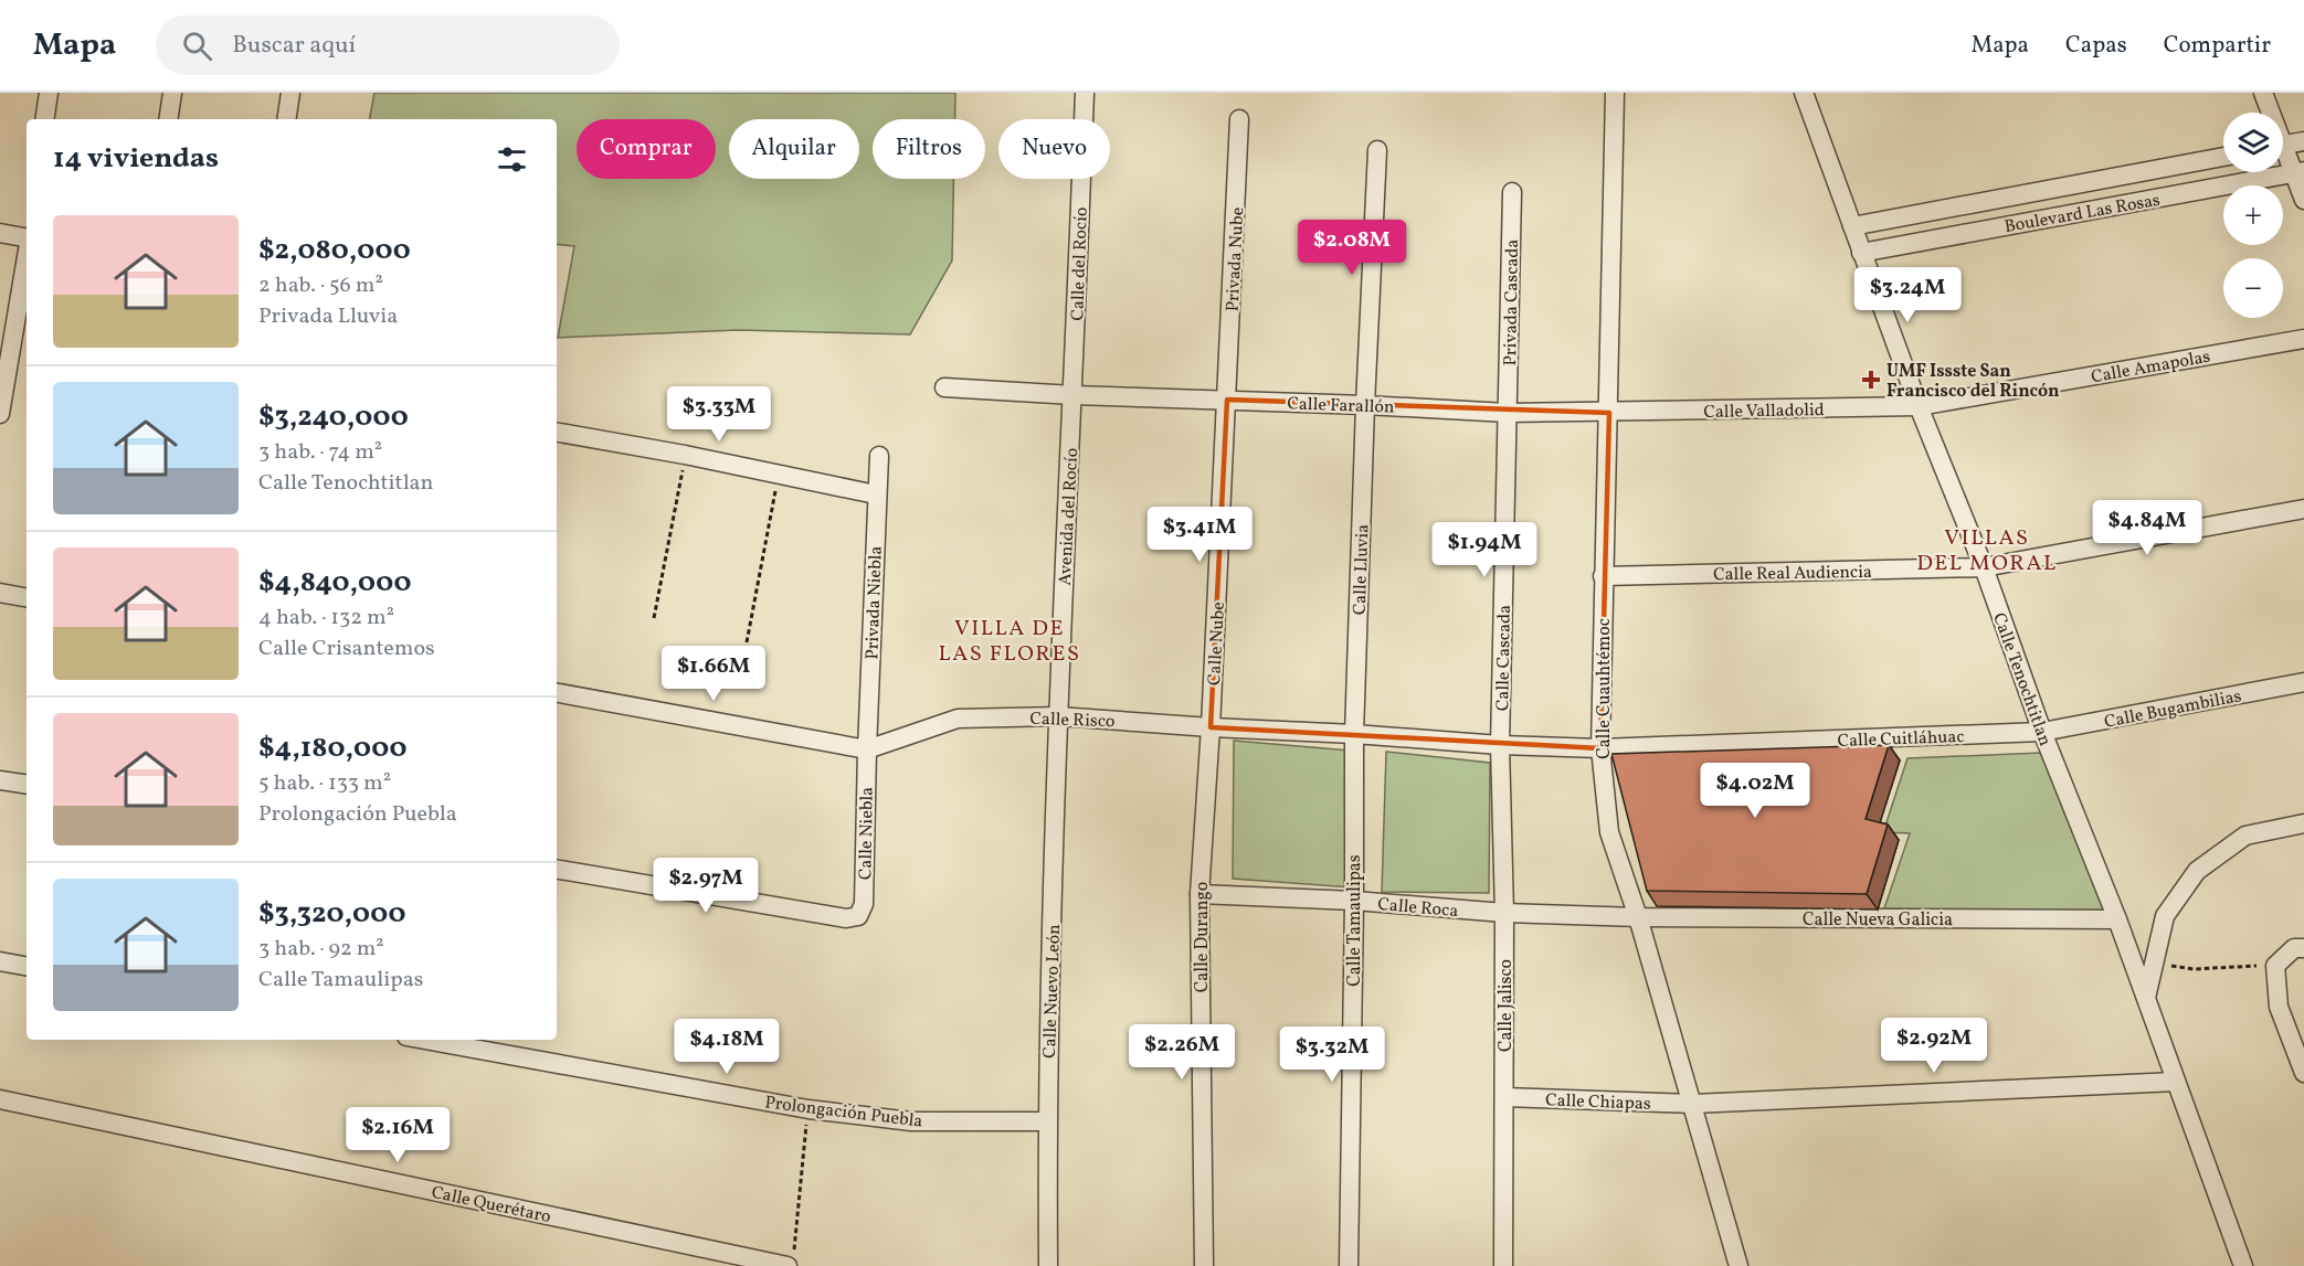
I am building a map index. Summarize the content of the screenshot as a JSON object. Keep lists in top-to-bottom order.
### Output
{
  "streets": {
    "street": [
      "Boulevard Las Rosas",
      "Privada Nube",
      "Calle del Rocío",
      "Privada Cascada",
      "Calle Amapolas",
      "Calle Farallón",
      "Calle Valladolid",
      "Avenida del Rocío",
      "Calle Lluvia",
      "Calle Real Audiencia",
      "Privada Niebla",
      "Calle Nube",
      "Calle Cascada",
      "Calle Tenochtitlan",
      "Calle Cuauhtémoc",
      "Calle Bugambilias",
      "Calle Risco",
      "Calle Cuitláhuac",
      "Calle Niebla",
      "Calle Roca",
      "Calle Nueva Galicia",
      "Calle Tamaulipas",
      "Calle Durango",
      "Calle Nuevo León",
      "Calle Jalisco",
      "Calle Chiapas",
      "Prolongación Puebla",
      "Calle Querétaro"
    ]
  },
  "crossings": [
    ["Boulevard Las Rosas", "Calle Tenochtitlan"],
    ["Privada Nube", "Calle Farallón"],
    ["Privada Nube", "Calle Nube"],
    ["Calle del Rocío", "Calle Farallón"],
    ["Calle del Rocío", "Avenida del Rocío"],
    ["Privada Cascada", "Calle Farallón"],
    ["Privada Cascada", "Calle Cascada"],
    ["Calle Amapolas", "Calle Valladolid"],
    ["Calle Amapolas", "Calle Tenochtitlan"],
    ["Calle Farallón", "Calle Valladolid"],
    ["Calle Farallón", "Avenida del Rocío"],
    ["Calle Farallón", "Calle Lluvia"],
    ["Calle Farallón", "Calle Nube"],
    ["Calle Farallón", "Calle Cascada"],
    ["Calle Farallón", "Calle Cuauhtémoc"],
    ["Calle Valladolid", "Calle Tenochtitlan"],
    ["Calle Valladolid", "Calle Cuauhtémoc"],
    ["Avenida del Rocío", "Calle Risco"],
    ["Avenida del Rocío", "Calle Nuevo León"],
    ["Calle Lluvia", "Calle Risco"],
    ["Calle Lluvia", "Calle Tamaulipas"],
    ["Calle Real Audiencia", "Calle Tenochtitlan"],
    ["Calle Real Audiencia", "Calle Cuauhtémoc"],
    ["Privada Niebla", "Calle Risco"],
    ["Privada Niebla", "Calle Niebla"],
    ["Calle Nube", "Calle Risco"],
    ["Calle Nube", "Calle Durango"],
    ["Calle Cascada", "Calle Risco"],
    ["Calle Cascada", "Calle Jalisco"],
    ["Calle Tenochtitlan", "Calle Bugambilias"],
    ["Calle Tenochtitlan", "Calle Cuitláhuac"],
    ["Calle Tenochtitlan", "Calle Nueva Galicia"],
    ["Calle Tenochtitlan", "Calle Chiapas"],
    ["Calle Cuauhtémoc", "Calle Risco"],
    ["Calle Cuauhtémoc", "Calle Cuitláhuac"],
    ["Calle Cuauhtémoc", "Calle Roca"],
    ["Calle Cuauhtémoc", "Calle Nueva Galicia"],
    ["Calle Cuauhtémoc", "Calle Chiapas"],
    ["Calle Bugambilias", "Calle Cuitláhuac"],
    ["Calle Risco", "Calle Cuitláhuac"],
    ["Calle Risco", "Calle Niebla"],
    ["Calle Risco", "Calle Tamaulipas"],
    ["Calle Risco", "Calle Durango"],
    ["Calle Risco", "Calle Nuevo León"],
    ["Calle Risco", "Calle Jalisco"],
    ["Calle Roca", "Calle Nueva Galicia"],
    ["Calle Roca", "Calle Tamaulipas"],
    ["Calle Roca", "Calle Durango"],
    ["Calle Roca", "Calle Jalisco"],
    ["Calle Nuevo León", "Prolongación Puebla"],
    ["Calle Jalisco", "Calle Chiapas"]
  ],
  "districts": ["VILLAS DEL MORAL", "VILLA DE LAS FLORES"],
  "places": {
    "health": ["UMF Issste San Francisco del Rincón"]
  },
  "page": {
    "header": "Mapa",
    "search": "Buscar aquí",
    "nav": ["Mapa", "Capas", "Compartir"],
    "map_buttons": ["+", "−"],
    "chip": [
      "Comprar",
      "Alquilar",
      "Filtros",
      "Nuevo"
    ],
    "heading": "14 viviendas",
    "list": [
      {
        "name": "$2,080,000",
        "note": "2 hab. · 56 m² · Privada Lluvia"
      },
      {
        "name": "$3,240,000",
        "note": "3 hab. · 74 m² · Calle Tenochtitlan"
      },
      {
        "name": "$4,840,000",
        "note": "4 hab. · 132 m² · Calle Crisantemos"
      },
      {
        "name": "$4,180,000",
        "note": "5 hab. · 133 m² · Prolongación Puebla"
      },
      {
        "name": "$3,320,000",
        "note": "3 hab. · 92 m² · Calle Tamaulipas"
      }
    ],
    "price": [
      "$2.08M",
      "$3.24M",
      "$3.33M",
      "$4.84M",
      "$3.41M",
      "$1.94M",
      "$1.66M",
      "$4.02M",
      "$2.97M",
      "$2.92M",
      "$4.18M",
      "$2.26M",
      "$3.32M",
      "$2.16M"
    ]
  }
}
